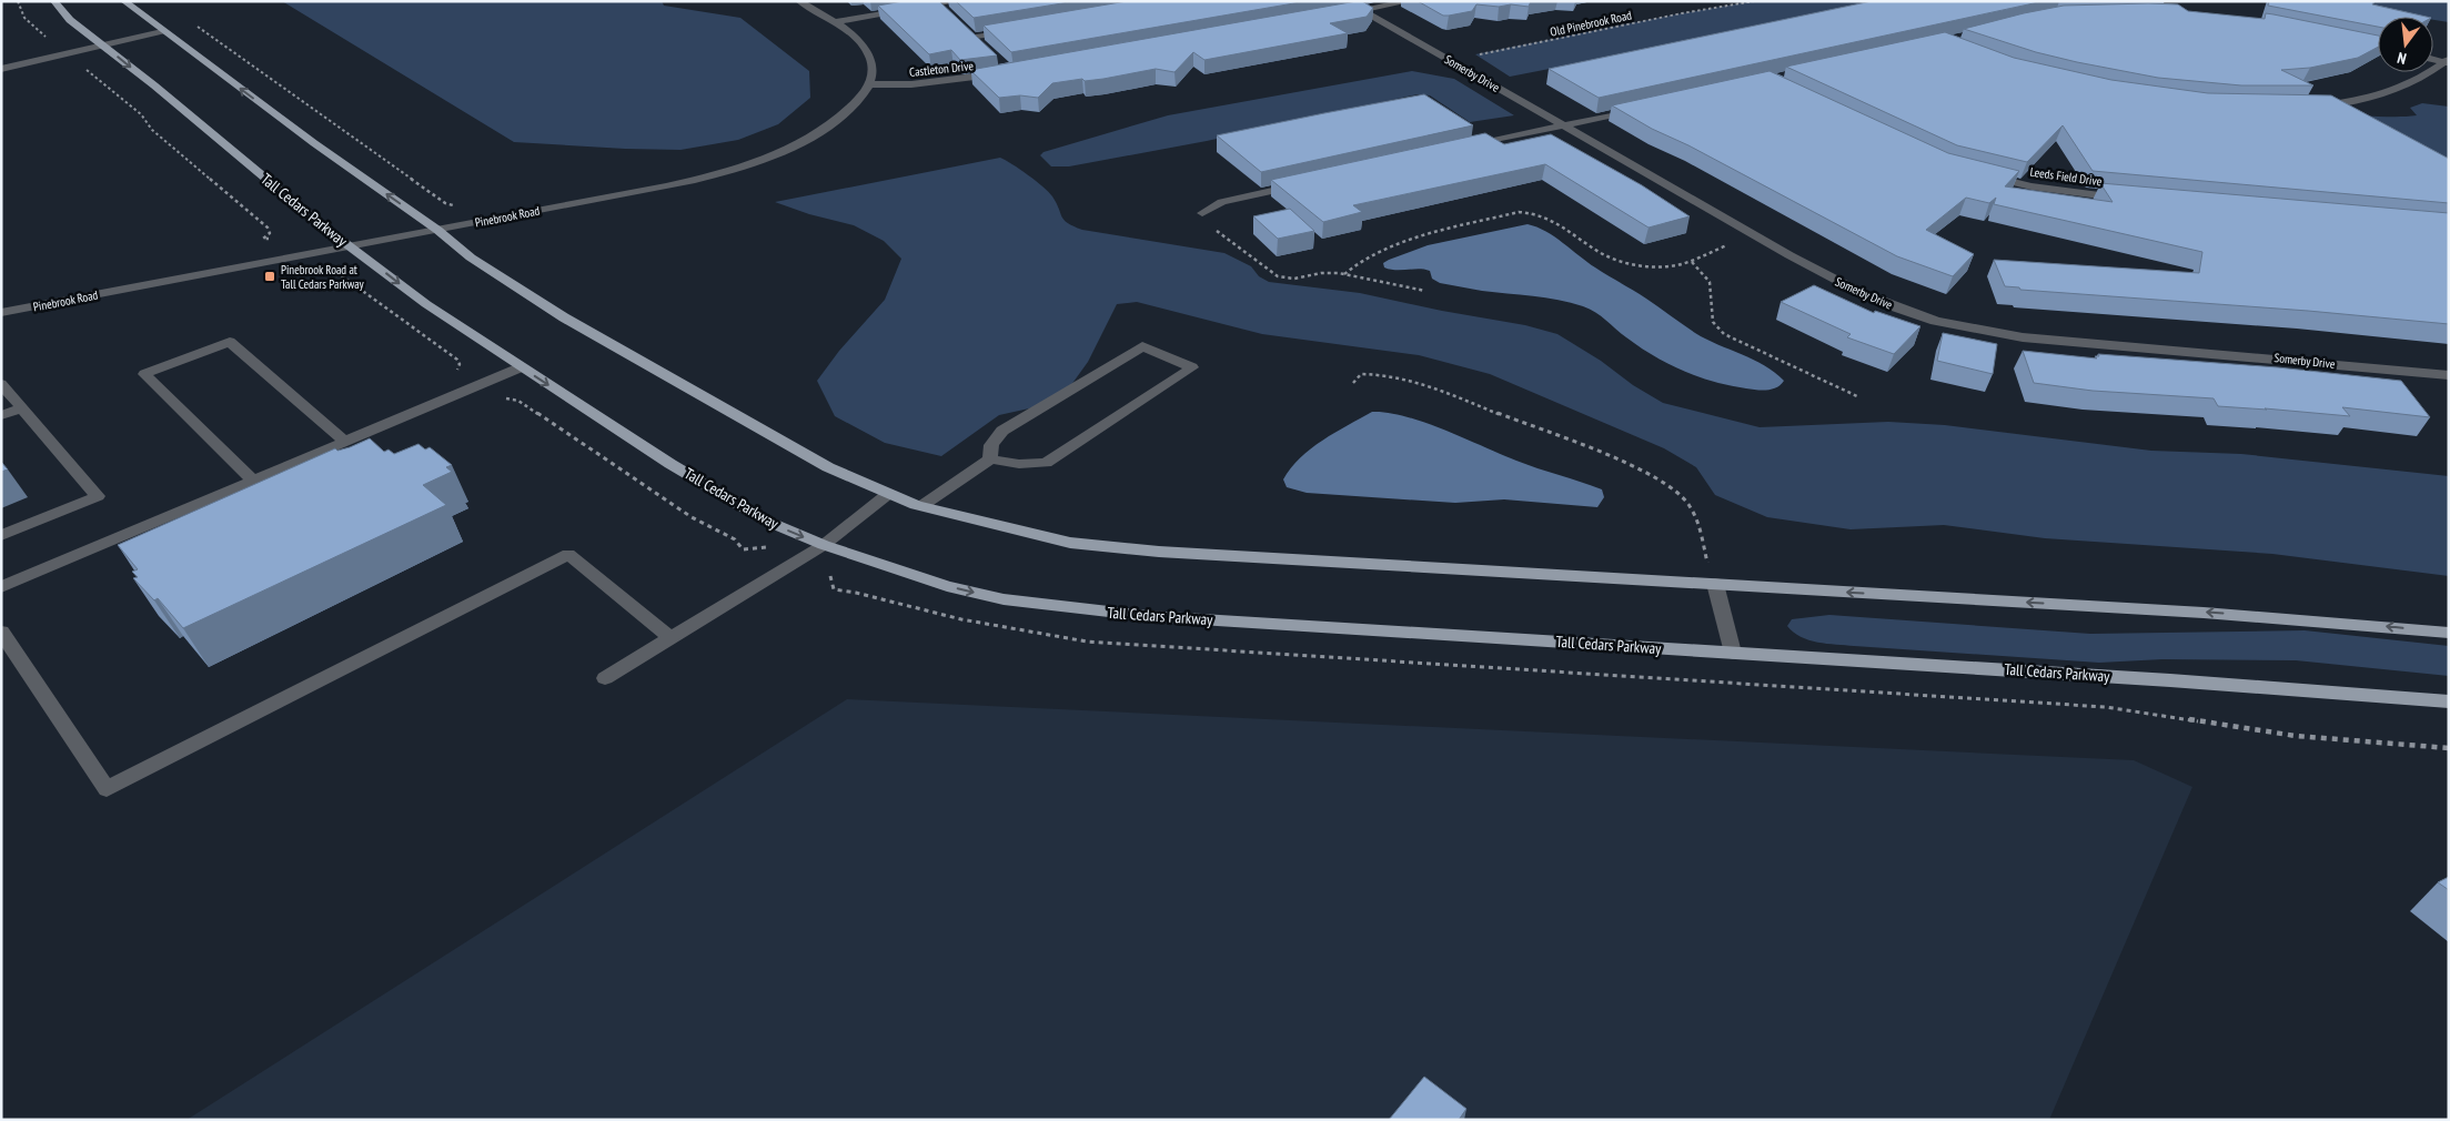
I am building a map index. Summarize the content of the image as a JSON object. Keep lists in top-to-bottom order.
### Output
{
  "streets": {
    "main road": ["Tall Cedars Parkway"],
    "street": [
      "Castleton Drive",
      "Somerby Drive",
      "Leeds Field Drive",
      "Pinebrook Road"
    ],
    "path": ["Old Pinebrook Road"]
  },
  "crossings": [
    ["Castleton Drive", "Pinebrook Road"],
    ["Tall Cedars Parkway", "Pinebrook Road"]
  ],
  "places": {
    "transit": ["Pinebrook Road at Tall Cedars Parkway"]
  },
  "north": "bottom"
}
